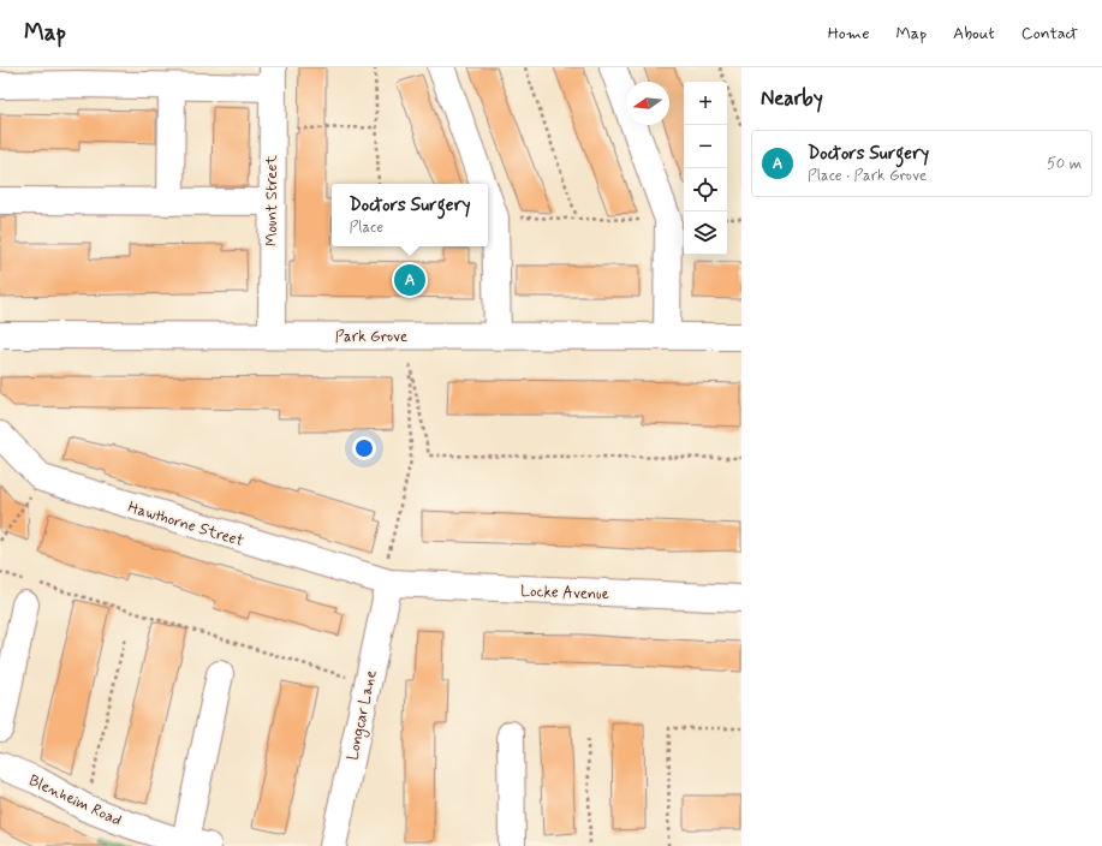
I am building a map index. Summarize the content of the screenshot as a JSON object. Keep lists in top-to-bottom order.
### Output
{
  "streets": {
    "street": [
      "Mount Street",
      "Park Grove",
      "Hawthorne Street",
      "Locke Avenue",
      "Longcar Lane",
      "Blenheim Road"
    ]
  },
  "crossings": [
    ["Mount Street", "Park Grove"],
    ["Hawthorne Street", "Locke Avenue"],
    ["Hawthorne Street", "Longcar Lane"],
    ["Locke Avenue", "Longcar Lane"]
  ],
  "north": "left",
  "page": {
    "header": "Map",
    "nav": [
      "Home",
      "Map",
      "About",
      "Contact"
    ],
    "heading": "Nearby",
    "map_buttons": ["+", "−"],
    "list": [
      {
        "mark": "A",
        "name": "Doctors Surgery",
        "note": "Place · Park Grove",
        "value": "50 m"
      }
    ],
    "popup": ["Doctors Surgery", "Place"],
    "pins": "A"
  }
}
